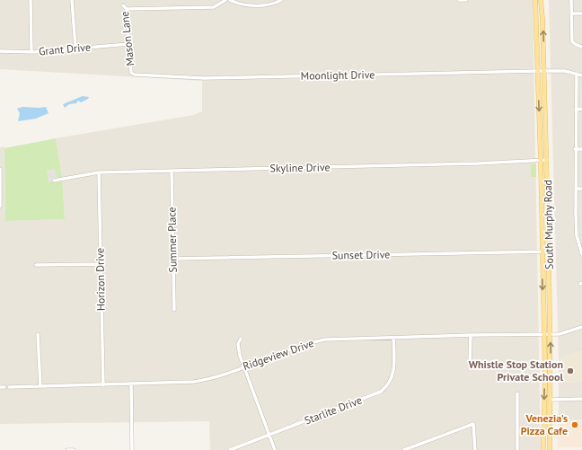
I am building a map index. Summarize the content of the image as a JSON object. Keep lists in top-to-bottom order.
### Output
{
  "streets": {
    "main road": ["South Murphy Road"],
    "street": [
      "Mason Lane",
      "Grant Drive",
      "Moonlight Drive",
      "Skyline Drive",
      "Summer Place",
      "Sunset Drive",
      "Horizon Drive",
      "Ridgeview Drive",
      "Starlite Drive"
    ]
  },
  "crossings": [
    ["Mason Lane", "Grant Drive"],
    ["Mason Lane", "Moonlight Drive"],
    ["Moonlight Drive", "South Murphy Road"],
    ["Skyline Drive", "South Murphy Road"],
    ["Skyline Drive", "Summer Place"],
    ["Skyline Drive", "Horizon Drive"],
    ["South Murphy Road", "Sunset Drive"],
    ["South Murphy Road", "Ridgeview Drive"],
    ["Summer Place", "Sunset Drive"],
    ["Horizon Drive", "Ridgeview Drive"],
    ["Ridgeview Drive", "Starlite Drive"]
  ],
  "places": ["Whistle Stop Station Private School", "Venezia's Pizza Cafe"]
}
